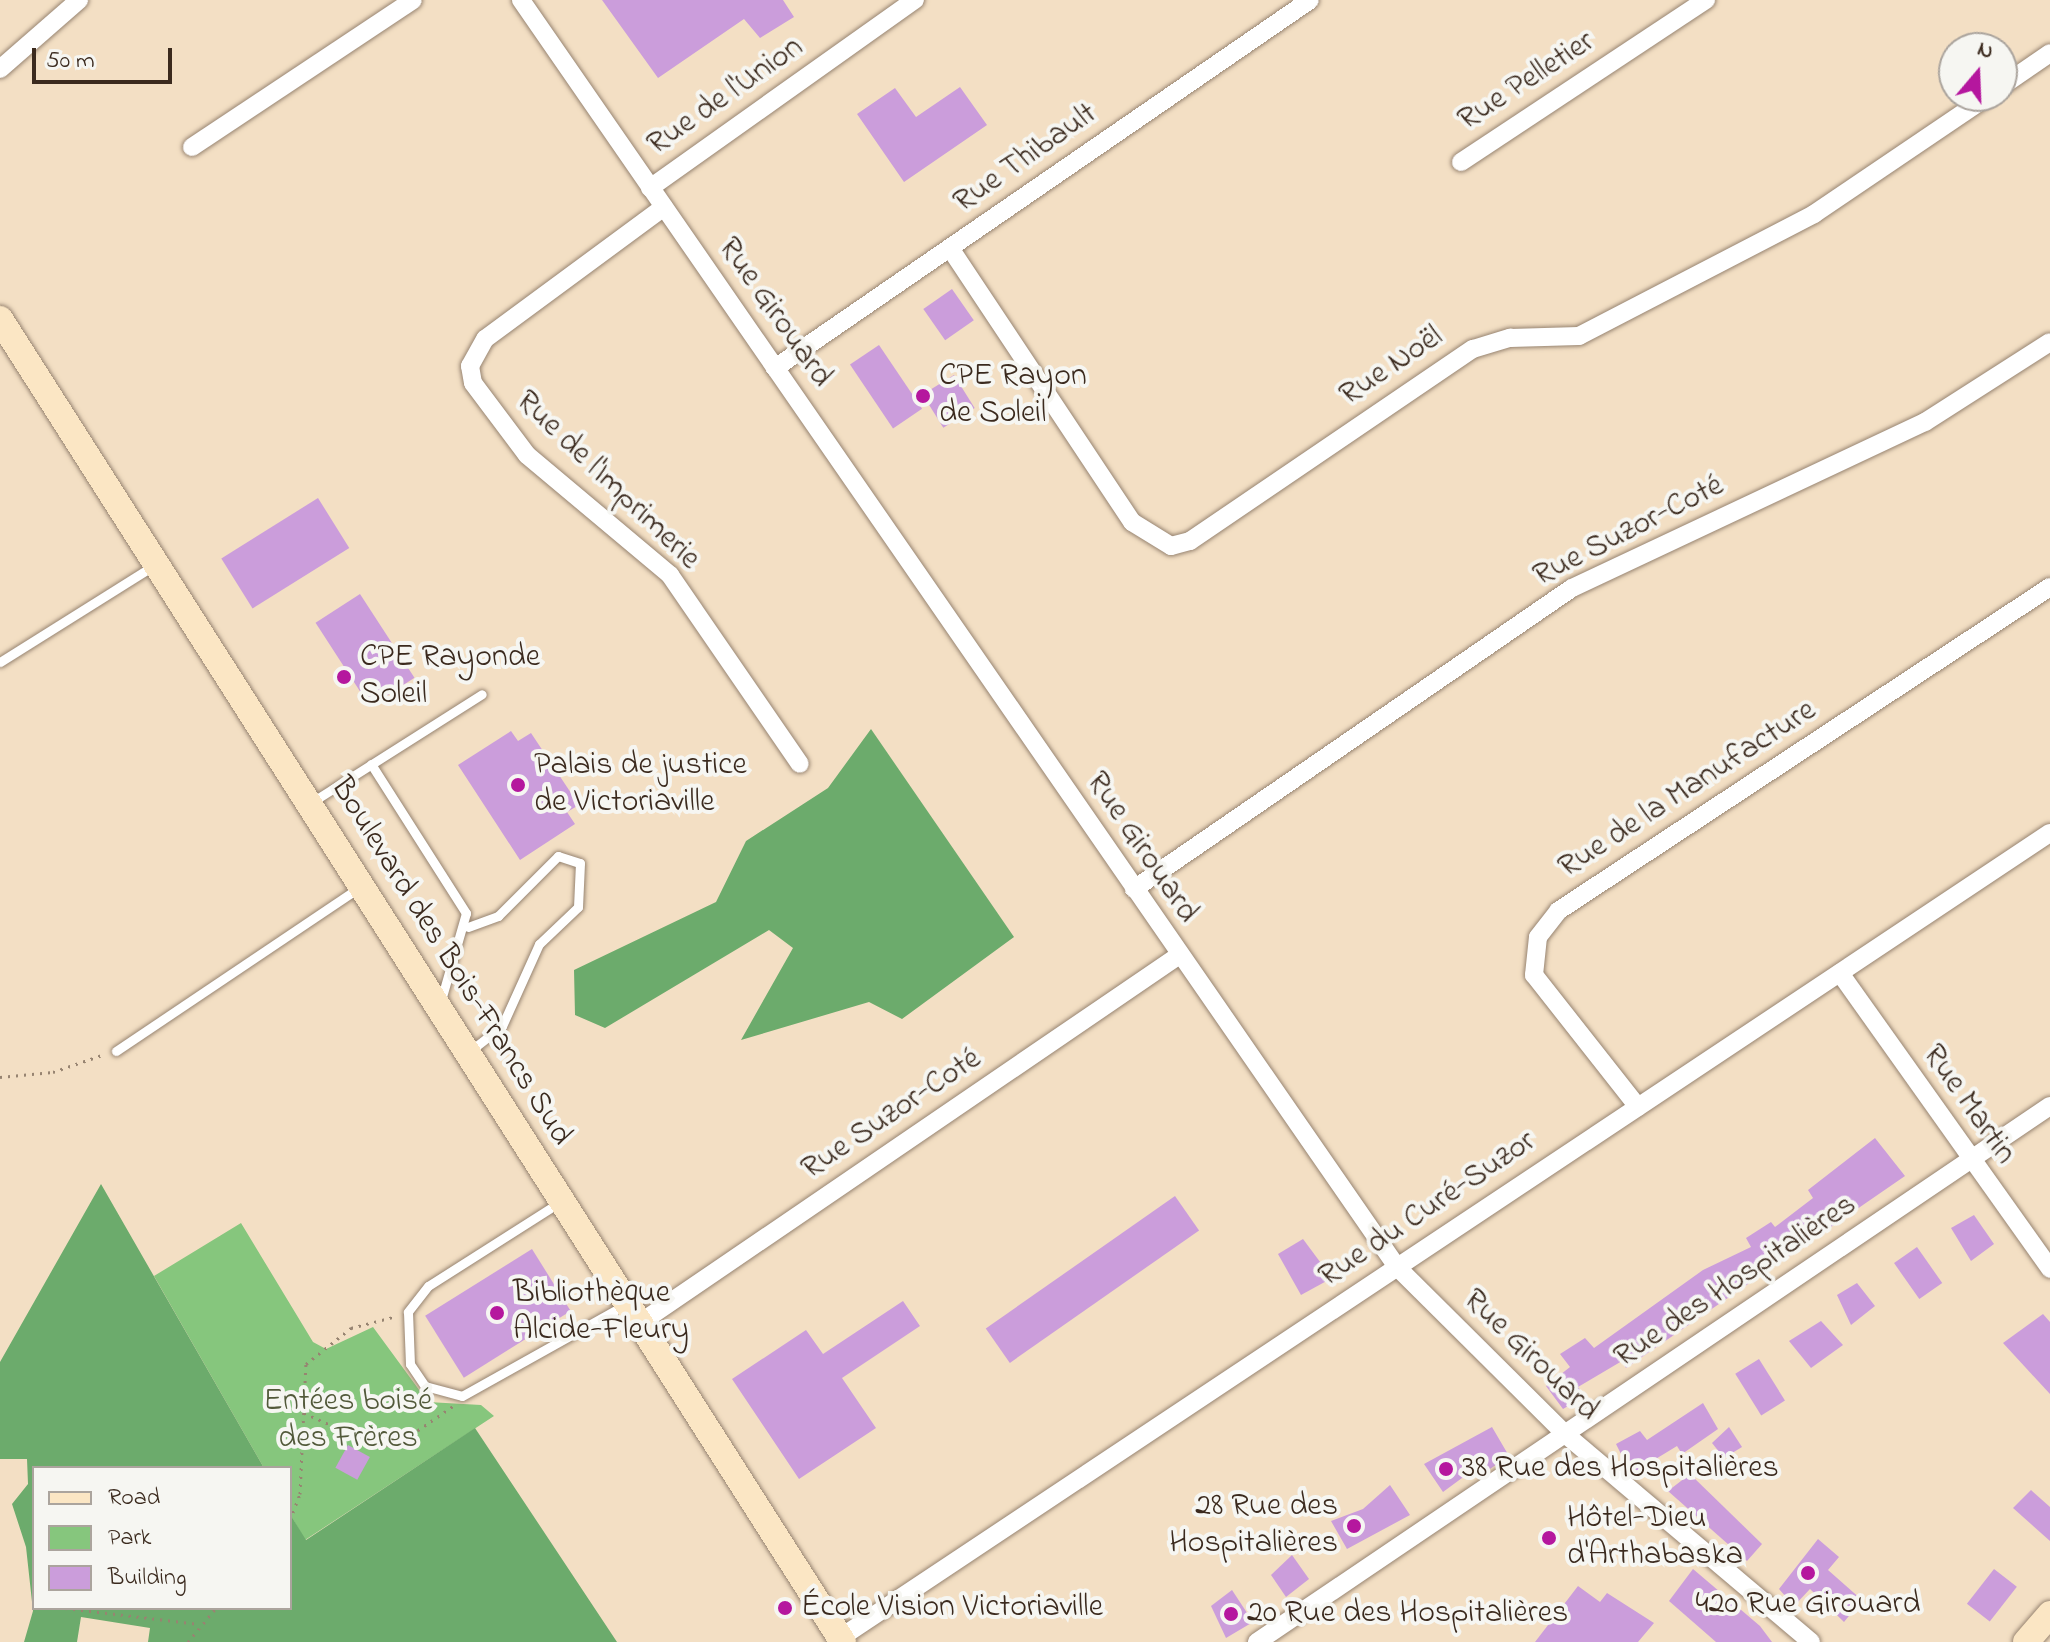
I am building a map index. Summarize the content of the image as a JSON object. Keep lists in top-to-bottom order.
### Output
{
  "streets": {
    "street": [
      "Rue Pelletier",
      "Rue de l'Union",
      "Rue Thibault",
      "Rue Girouard",
      "Rue Noël",
      "Rue de l'Imprimerie",
      "Rue Suzor-Coté",
      "Rue de la Manufacture",
      "Boulevard des Bois-Francs Sud",
      "Rue Martin",
      "Rue du Curé-Suzor",
      "Rue des Hospitalières"
    ]
  },
  "crossings": [
    ["Rue de l'Union", "Rue Girouard"],
    ["Rue Thibault", "Rue Girouard"],
    ["Rue Thibault", "Rue Noël"],
    ["Rue Girouard", "Rue de l'Imprimerie"],
    ["Rue Girouard", "Rue Suzor-Coté"],
    ["Rue Girouard", "Rue du Curé-Suzor"],
    ["Rue Girouard", "Rue des Hospitalières"],
    ["Rue Suzor-Coté", "Boulevard des Bois-Francs Sud"],
    ["Rue de la Manufacture", "Rue du Curé-Suzor"],
    ["Boulevard des Bois-Francs Sud", "Rue du Curé-Suzor"],
    ["Rue Martin", "Rue du Curé-Suzor"],
    ["Rue Martin", "Rue des Hospitalières"]
  ],
  "parks": ["Entées boisé des Frères"],
  "places": [
    "CPE Rayon de Soleil",
    "CPE Rayonde Soleil",
    "Palais de justice de Victoriaville",
    "Bibliothèque Alcide-Fleury",
    "38 Rue des Hospitalières",
    "28 Rue des Hospitalières",
    "Hôtel-Dieu d'Arthabaska",
    "420 Rue Girouard",
    "École Vision Victoriaville",
    "20 Rue des Hospitalières"
  ],
  "legend": ["Road", "Park", "Building"],
  "scale_bar": "50 m",
  "north": "top"
}
